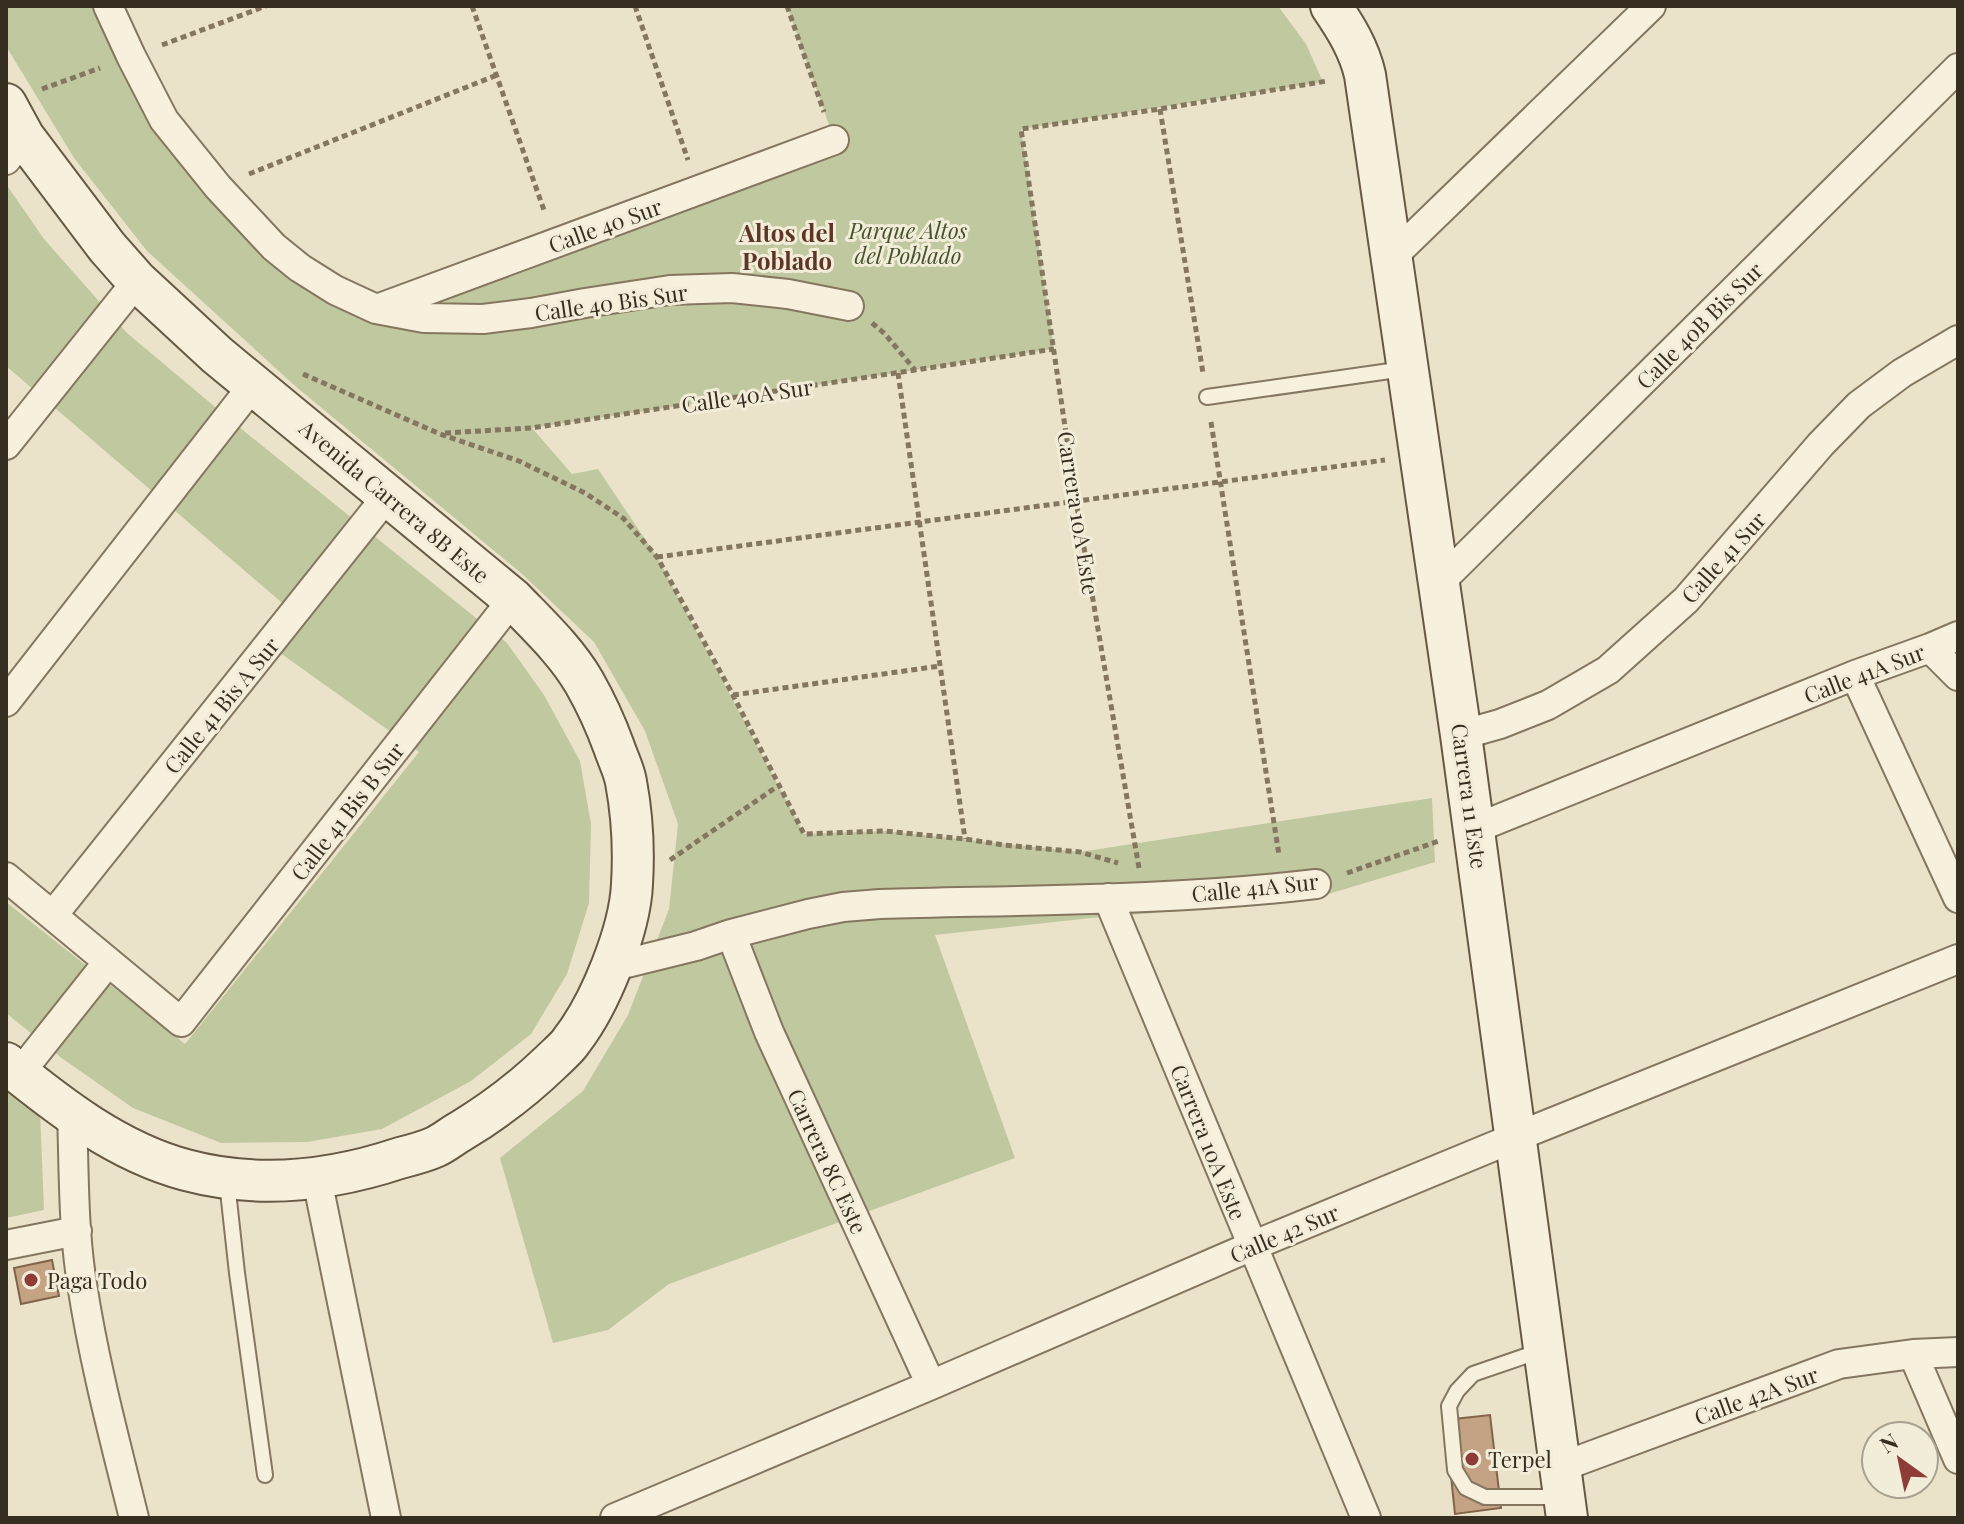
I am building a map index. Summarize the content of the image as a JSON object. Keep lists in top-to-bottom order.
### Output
{
  "streets": {
    "main road": ["Avenida Carrera 8B Este", "Carrera 11 Este"],
    "street": [
      "Calle 40 Sur",
      "Calle 40 Bis Sur",
      "Calle 40B Bis Sur",
      "Carrera 10A Este",
      "Calle 41 Sur",
      "Calle 41A Sur",
      "Calle 41 Bis A Sur",
      "Calle 41 Bis B Sur",
      "Carrera 8C Este",
      "Calle 42 Sur",
      "Calle 42A Sur"
    ],
    "path": ["Calle 40A Sur"]
  },
  "crossings": [
    ["Calle 40 Sur", "Calle 40 Bis Sur"],
    ["Calle 40B Bis Sur", "Carrera 11 Este"],
    ["Calle 40A Sur", "Carrera 10A Este"],
    ["Avenida Carrera 8B Este", "Calle 41A Sur"],
    ["Avenida Carrera 8B Este", "Calle 41 Bis A Sur"],
    ["Avenida Carrera 8B Este", "Calle 41 Bis B Sur"],
    ["Carrera 10A Este", "Calle 41A Sur"],
    ["Carrera 10A Este", "Calle 42 Sur"],
    ["Calle 41 Sur", "Carrera 11 Este"],
    ["Calle 41A Sur", "Carrera 11 Este"],
    ["Calle 41A Sur", "Carrera 8C Este"],
    ["Carrera 11 Este", "Calle 42 Sur"],
    ["Carrera 11 Este", "Calle 42A Sur"],
    ["Carrera 8C Este", "Calle 42 Sur"]
  ],
  "districts": ["Altos del Poblado"],
  "parks": ["Parque Altos del Poblado"],
  "places": ["Paga Todo", "Terpel"],
  "north": "top left"
}
